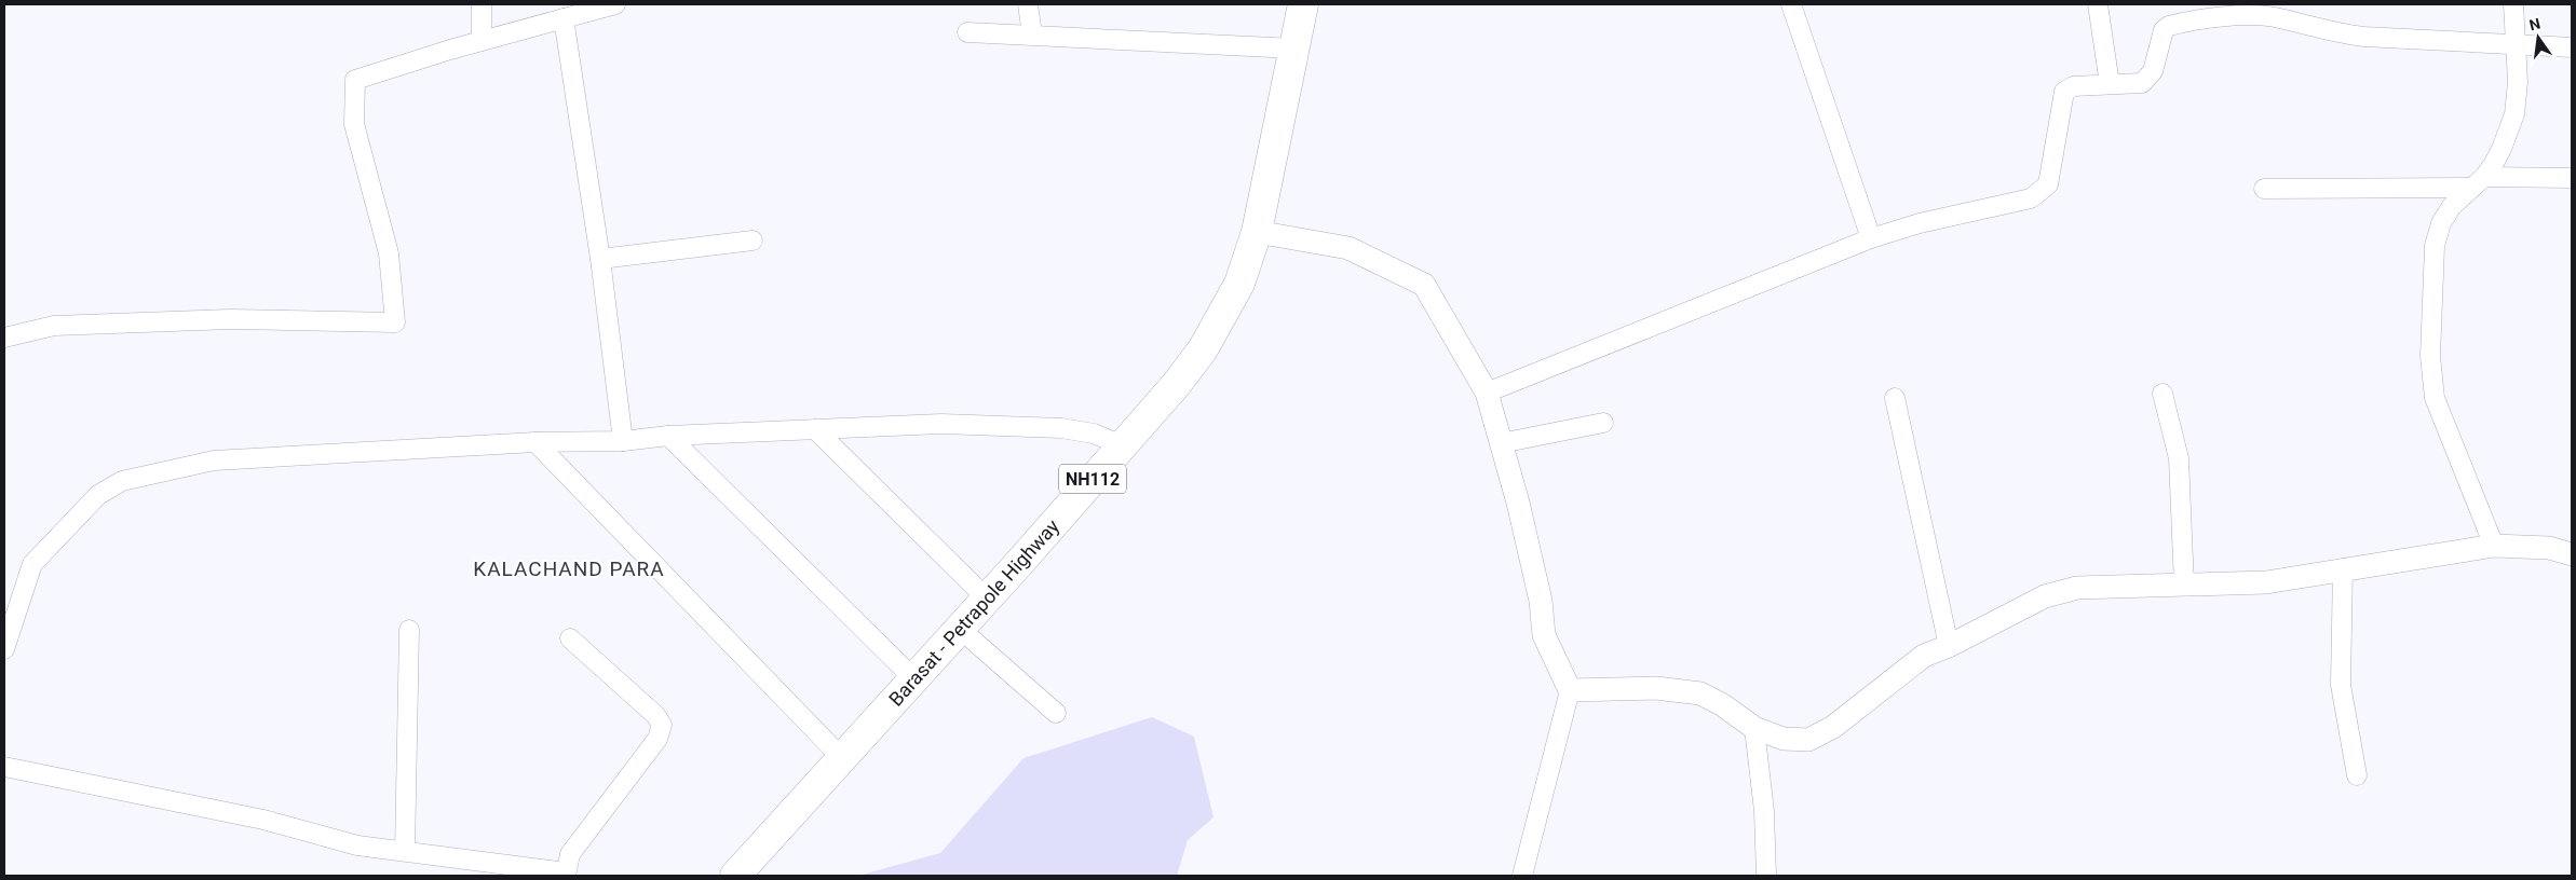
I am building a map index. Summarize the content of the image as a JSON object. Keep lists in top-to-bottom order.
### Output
{
  "streets": {
    "highway": ["NH112", "Barasat - Petrapole Highway"]
  },
  "districts": ["KALACHAND PARA"],
  "north": "top"
}
